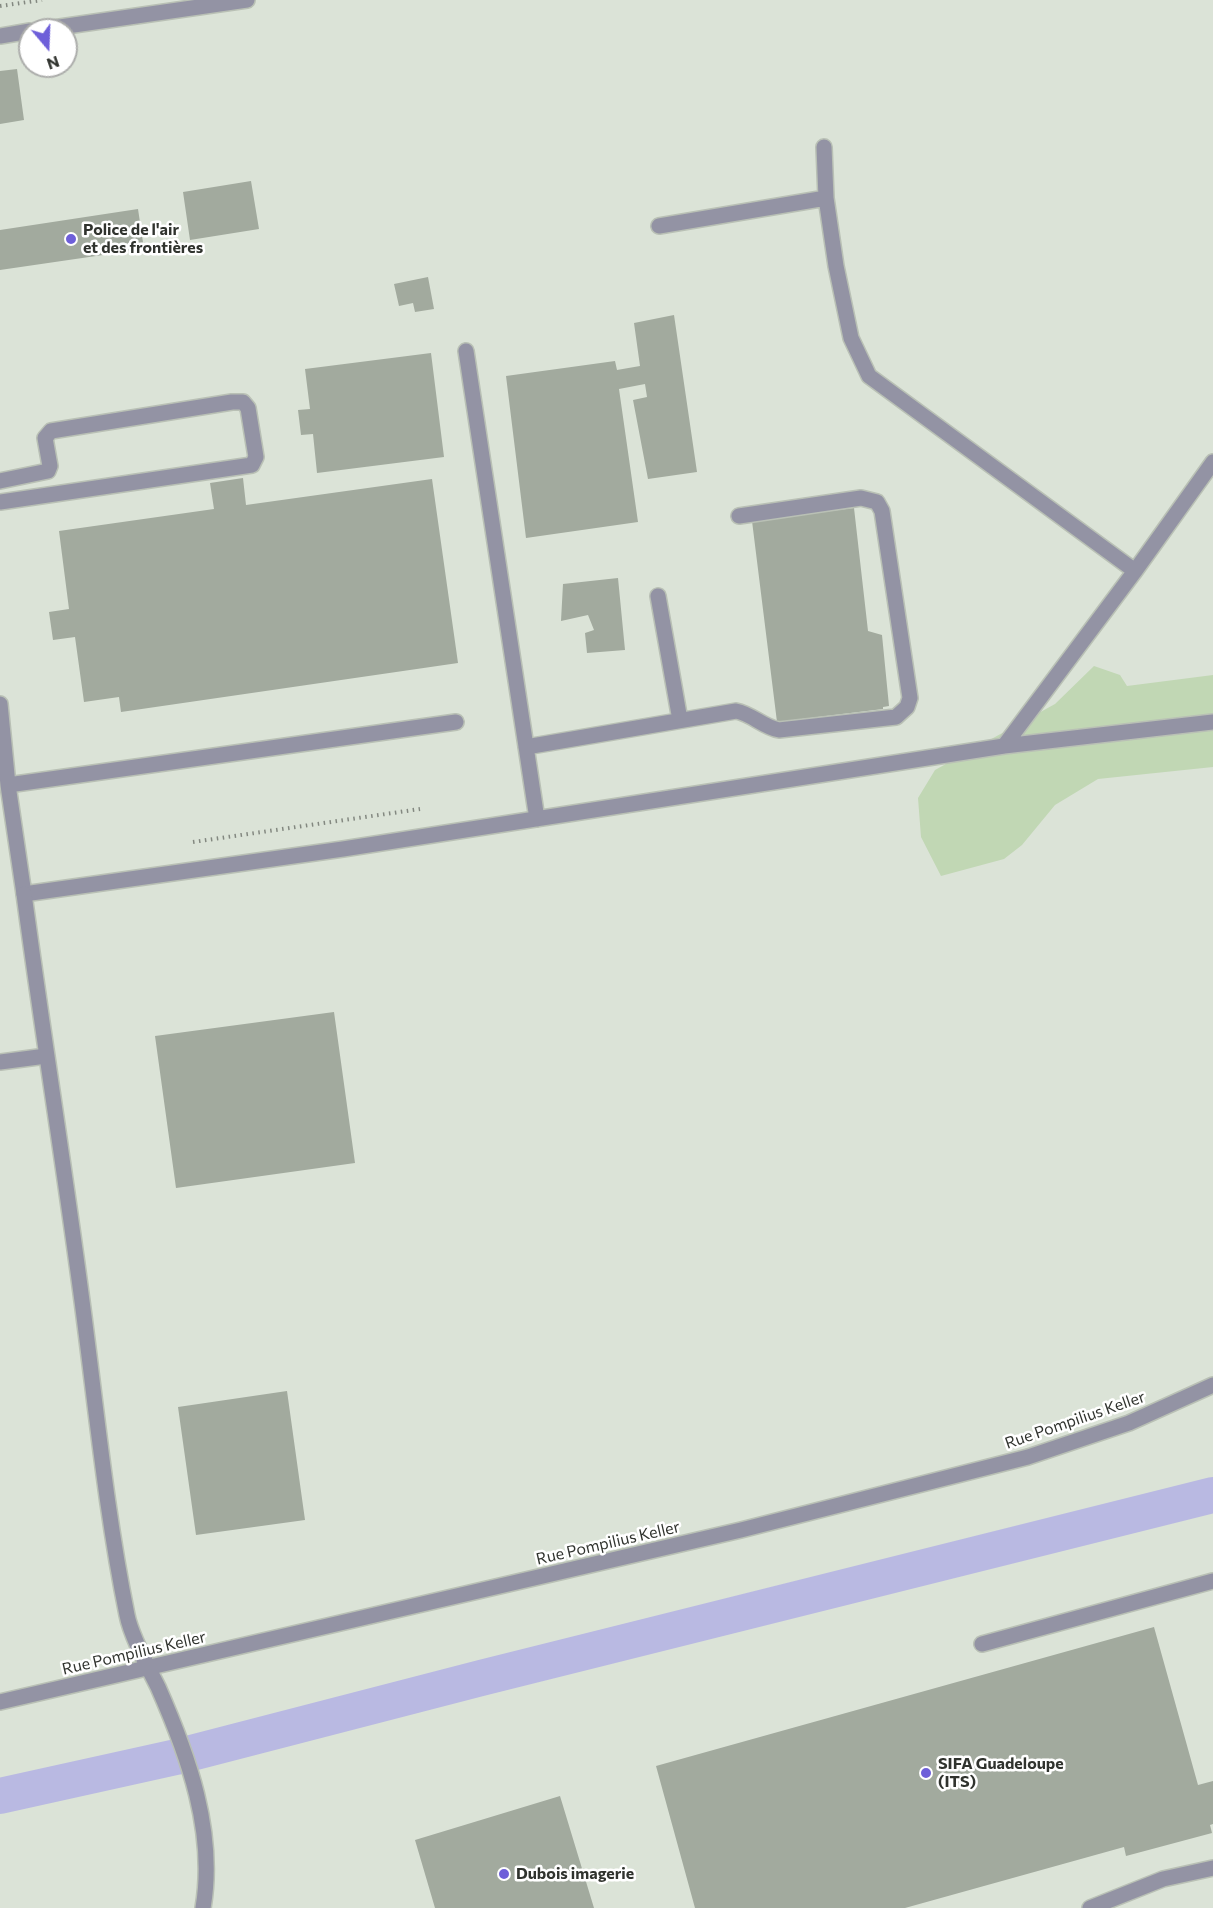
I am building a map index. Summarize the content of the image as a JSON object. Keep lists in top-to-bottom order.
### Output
{
  "streets": {
    "street": ["Rue Pompilius Keller"]
  },
  "places": ["Police de l'air et des frontières", "SIFA Guadeloupe (ITS)", "Dubois imagerie"],
  "north": "bottom"
}
